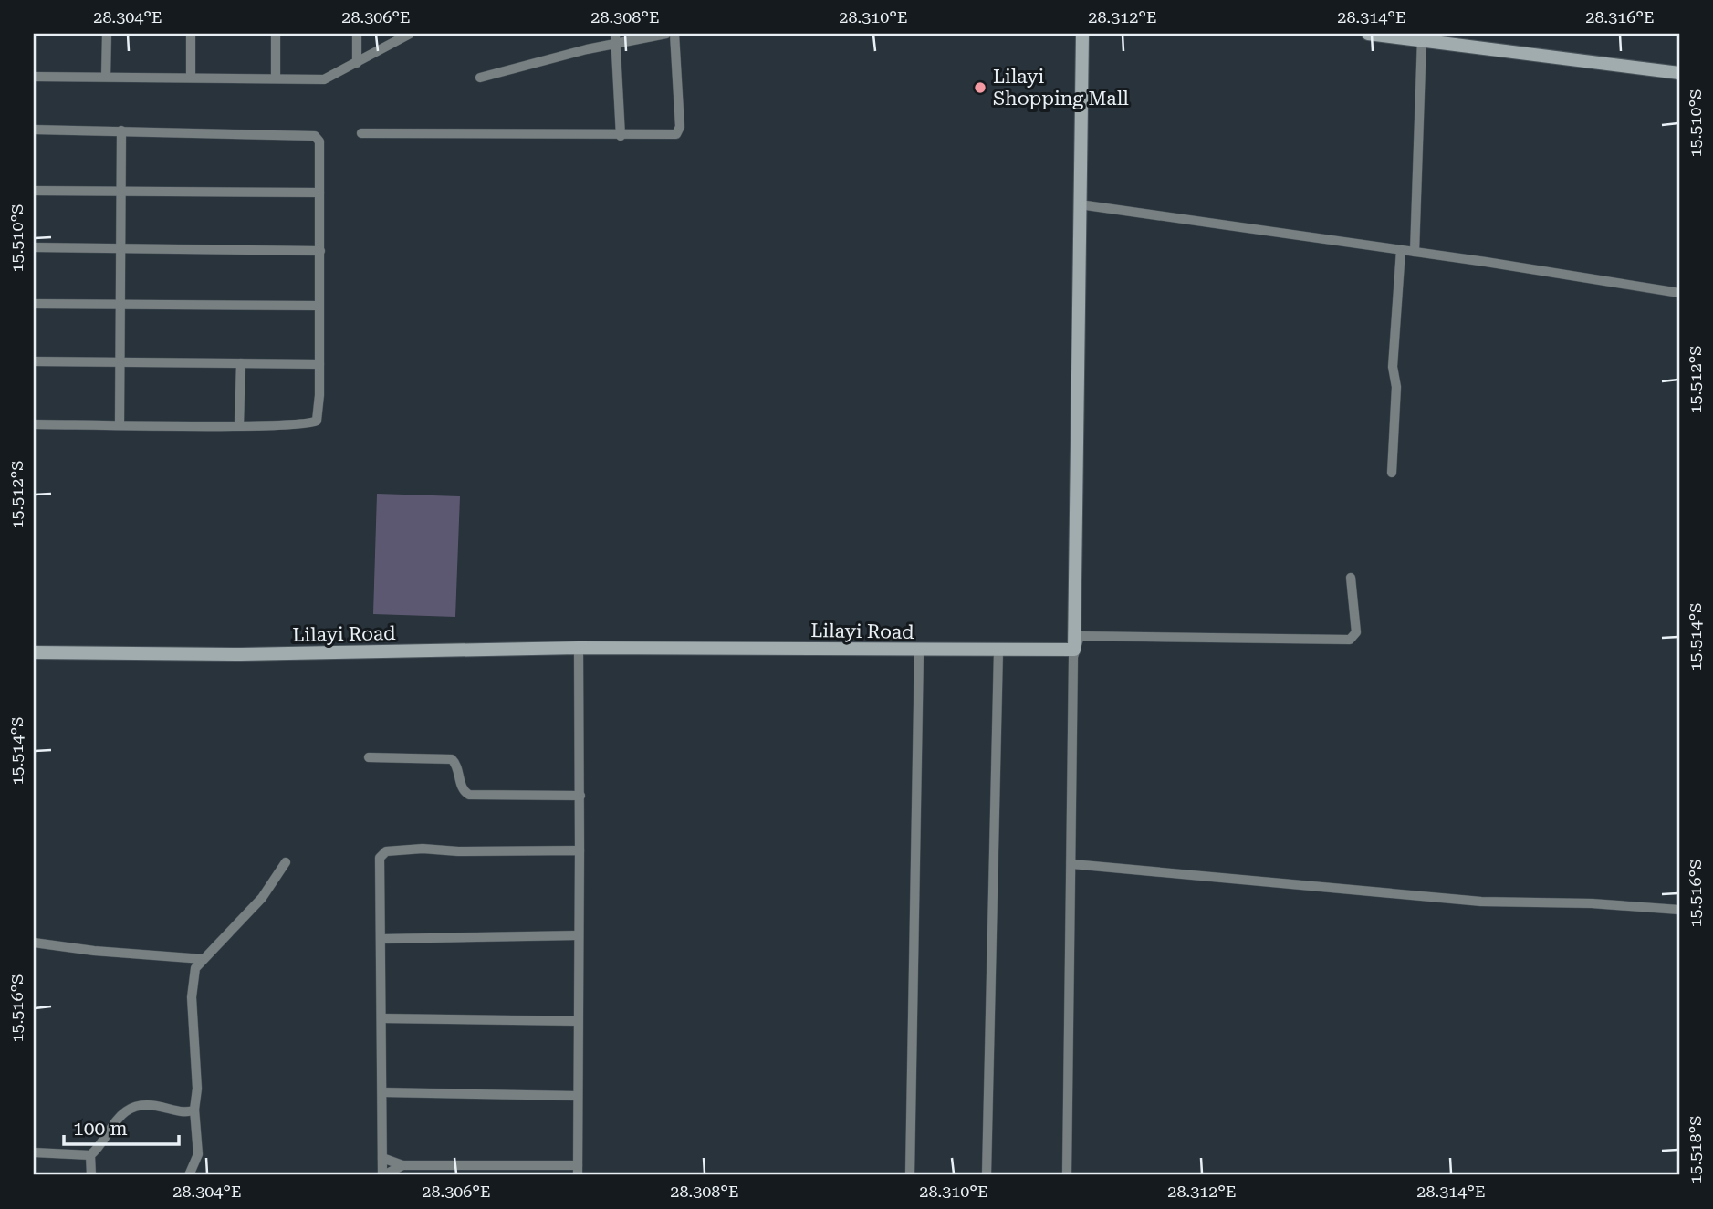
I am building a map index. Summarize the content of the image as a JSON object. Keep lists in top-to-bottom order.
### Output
{
  "streets": {
    "street": ["Lilayi Road"]
  },
  "places": ["Lilayi Shopping Mall"],
  "scale_bar": "100 m",
  "coordinates": [
    "28.304°E",
    "28.306°E",
    "28.308°E",
    "28.310°E",
    "28.312°E",
    "28.314°E",
    "28.316°E",
    "15.510°S",
    "15.512°S",
    "15.514°S",
    "15.516°S",
    "15.518°S"
  ]
}
